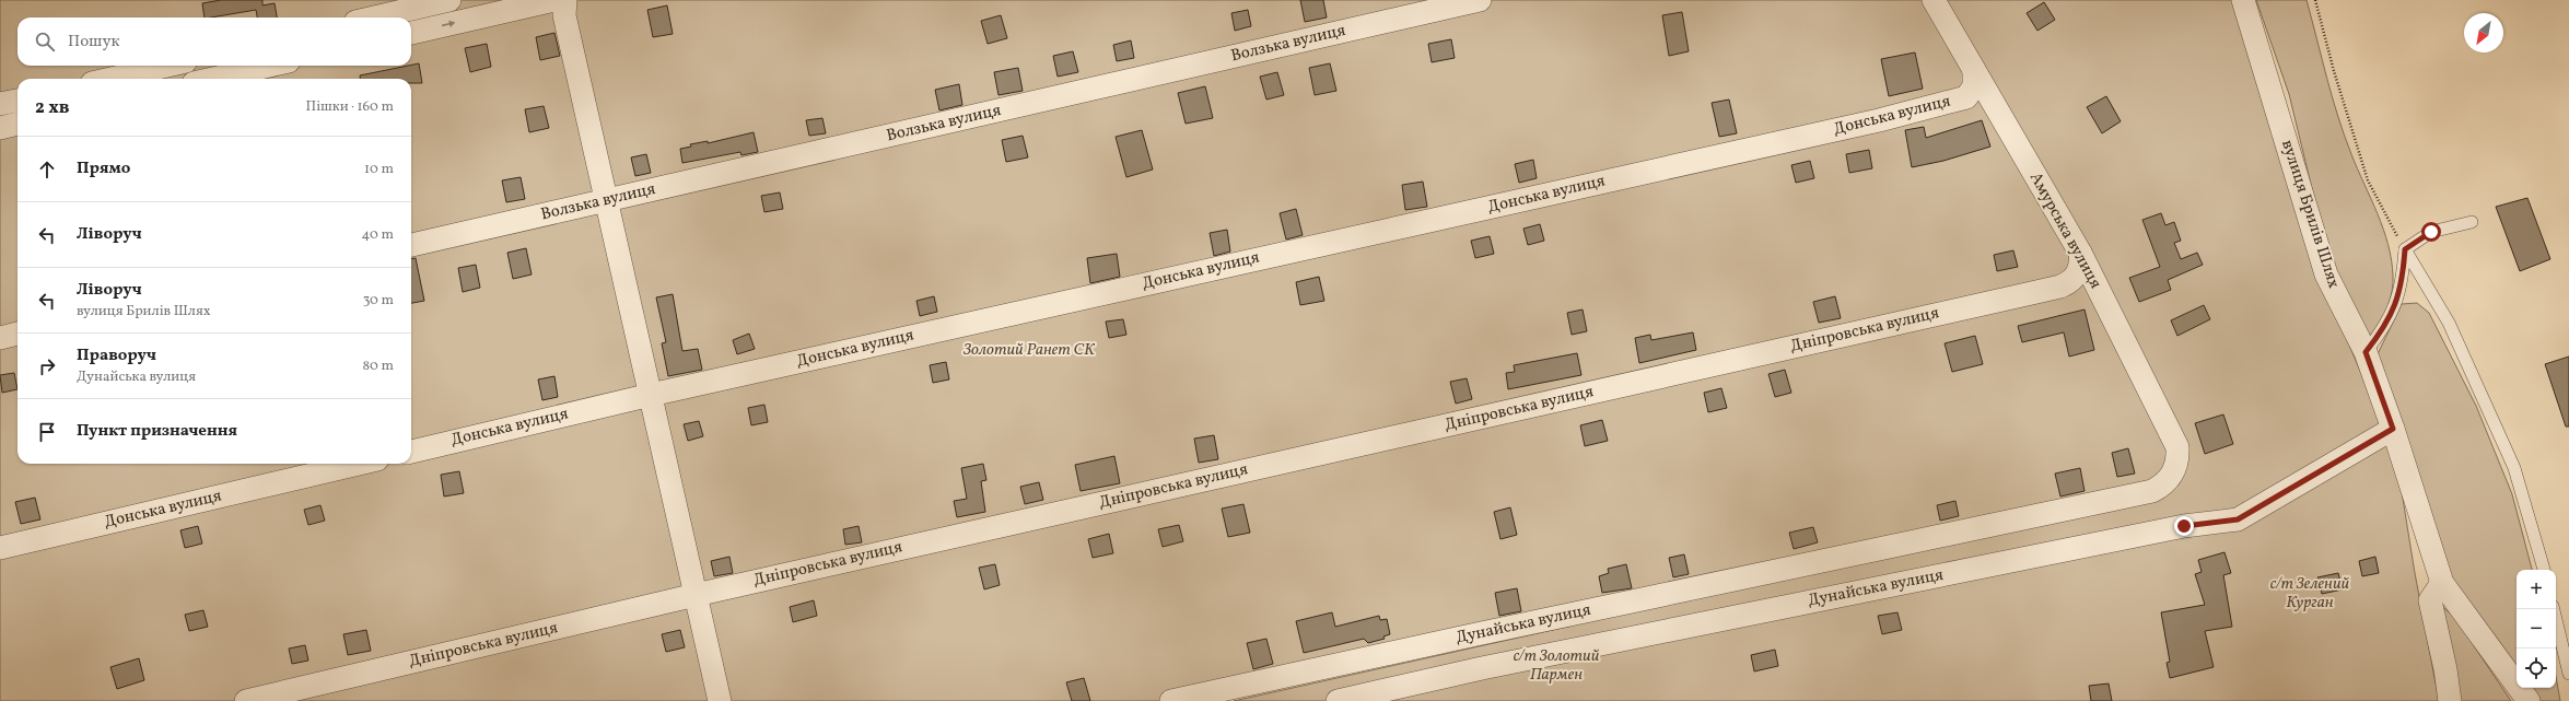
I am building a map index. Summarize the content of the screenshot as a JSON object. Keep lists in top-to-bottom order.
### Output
{
  "streets": {
    "street": [
      "Волзька вулиця",
      "Донська вулиця",
      "вулиця Брилів Шлях",
      "Амурська вулиця",
      "Дніпровська вулиця",
      "Дунайська вулиця"
    ]
  },
  "crossings": [
    ["Донська вулиця", "Амурська вулиця"],
    ["вулиця Брилів Шлях", "Дунайська вулиця"],
    ["Амурська вулиця", "Дніпровська вулиця"],
    ["Амурська вулиця", "Дунайська вулиця"]
  ],
  "parks": ["Золотий Ранет СК", "с/т Зелений Курган", "с/т Золотий Пармен"],
  "north": "bottom left",
  "page": {
    "search": "Пошук",
    "heading": ["2 хв", "Пішки · 160 m"],
    "list": [
      ["Прямо", "10 m"],
      ["Ліворуч", "40 m"],
      ["Ліворуч", "вулиця Брилів Шлях", "30 m"],
      ["Праворуч", "Дунайська вулиця", "80 m"],
      "Пункт призначення"
    ],
    "map_buttons": ["+", "−"]
  }
}
